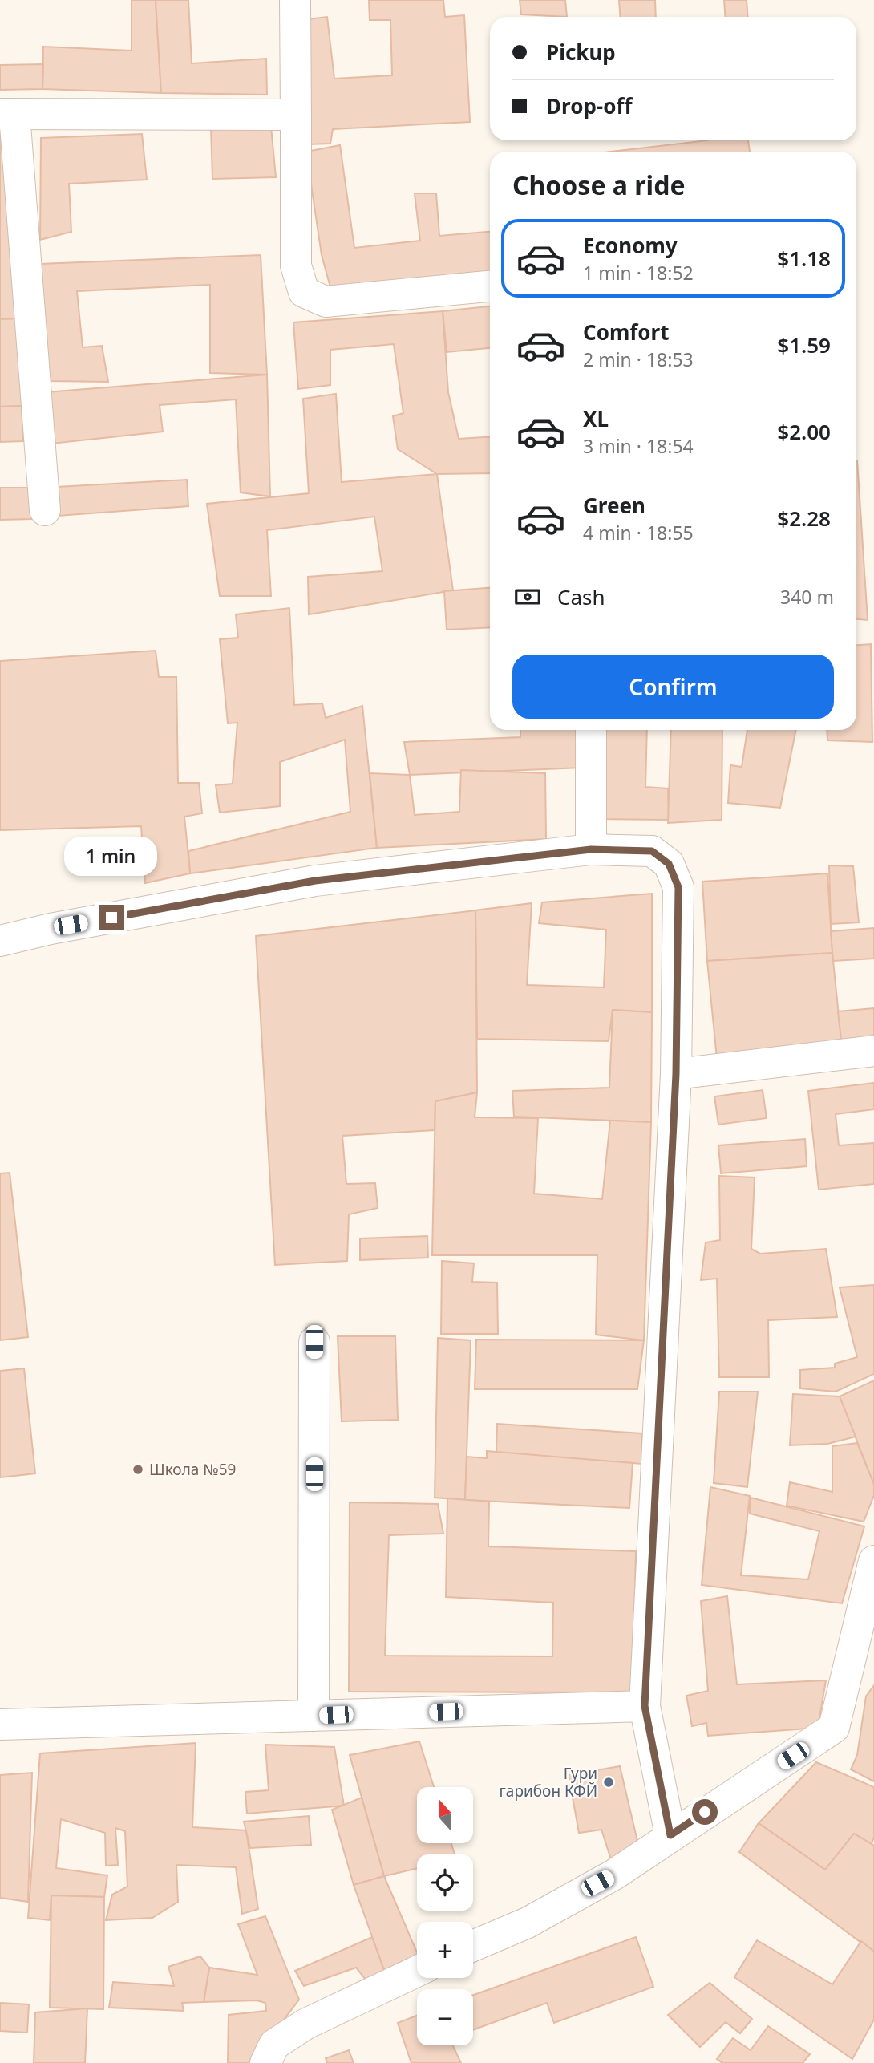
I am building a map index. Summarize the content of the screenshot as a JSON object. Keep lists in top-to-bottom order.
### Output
{
  "places": ["Школа №59", "Гури гарибон КФЙ"],
  "north": "top",
  "page": {
    "banner": ["Pickup", "Drop-off"],
    "heading": "Choose a ride",
    "list": [
      {
        "name": "Economy",
        "note": "1 min · 18:52",
        "value": "$1.18"
      },
      {
        "name": "Comfort",
        "note": "2 min · 18:53",
        "value": "$1.59"
      },
      {
        "name": "XL",
        "note": "3 min · 18:54",
        "value": "$2.00"
      },
      {
        "name": "Green",
        "note": "4 min · 18:55",
        "value": "$2.28"
      }
    ],
    "pay": ["Cash", "340 m"],
    "buttons": "Confirm",
    "bubble": "1 min",
    "map_buttons": ["+", "−"]
  }
}
